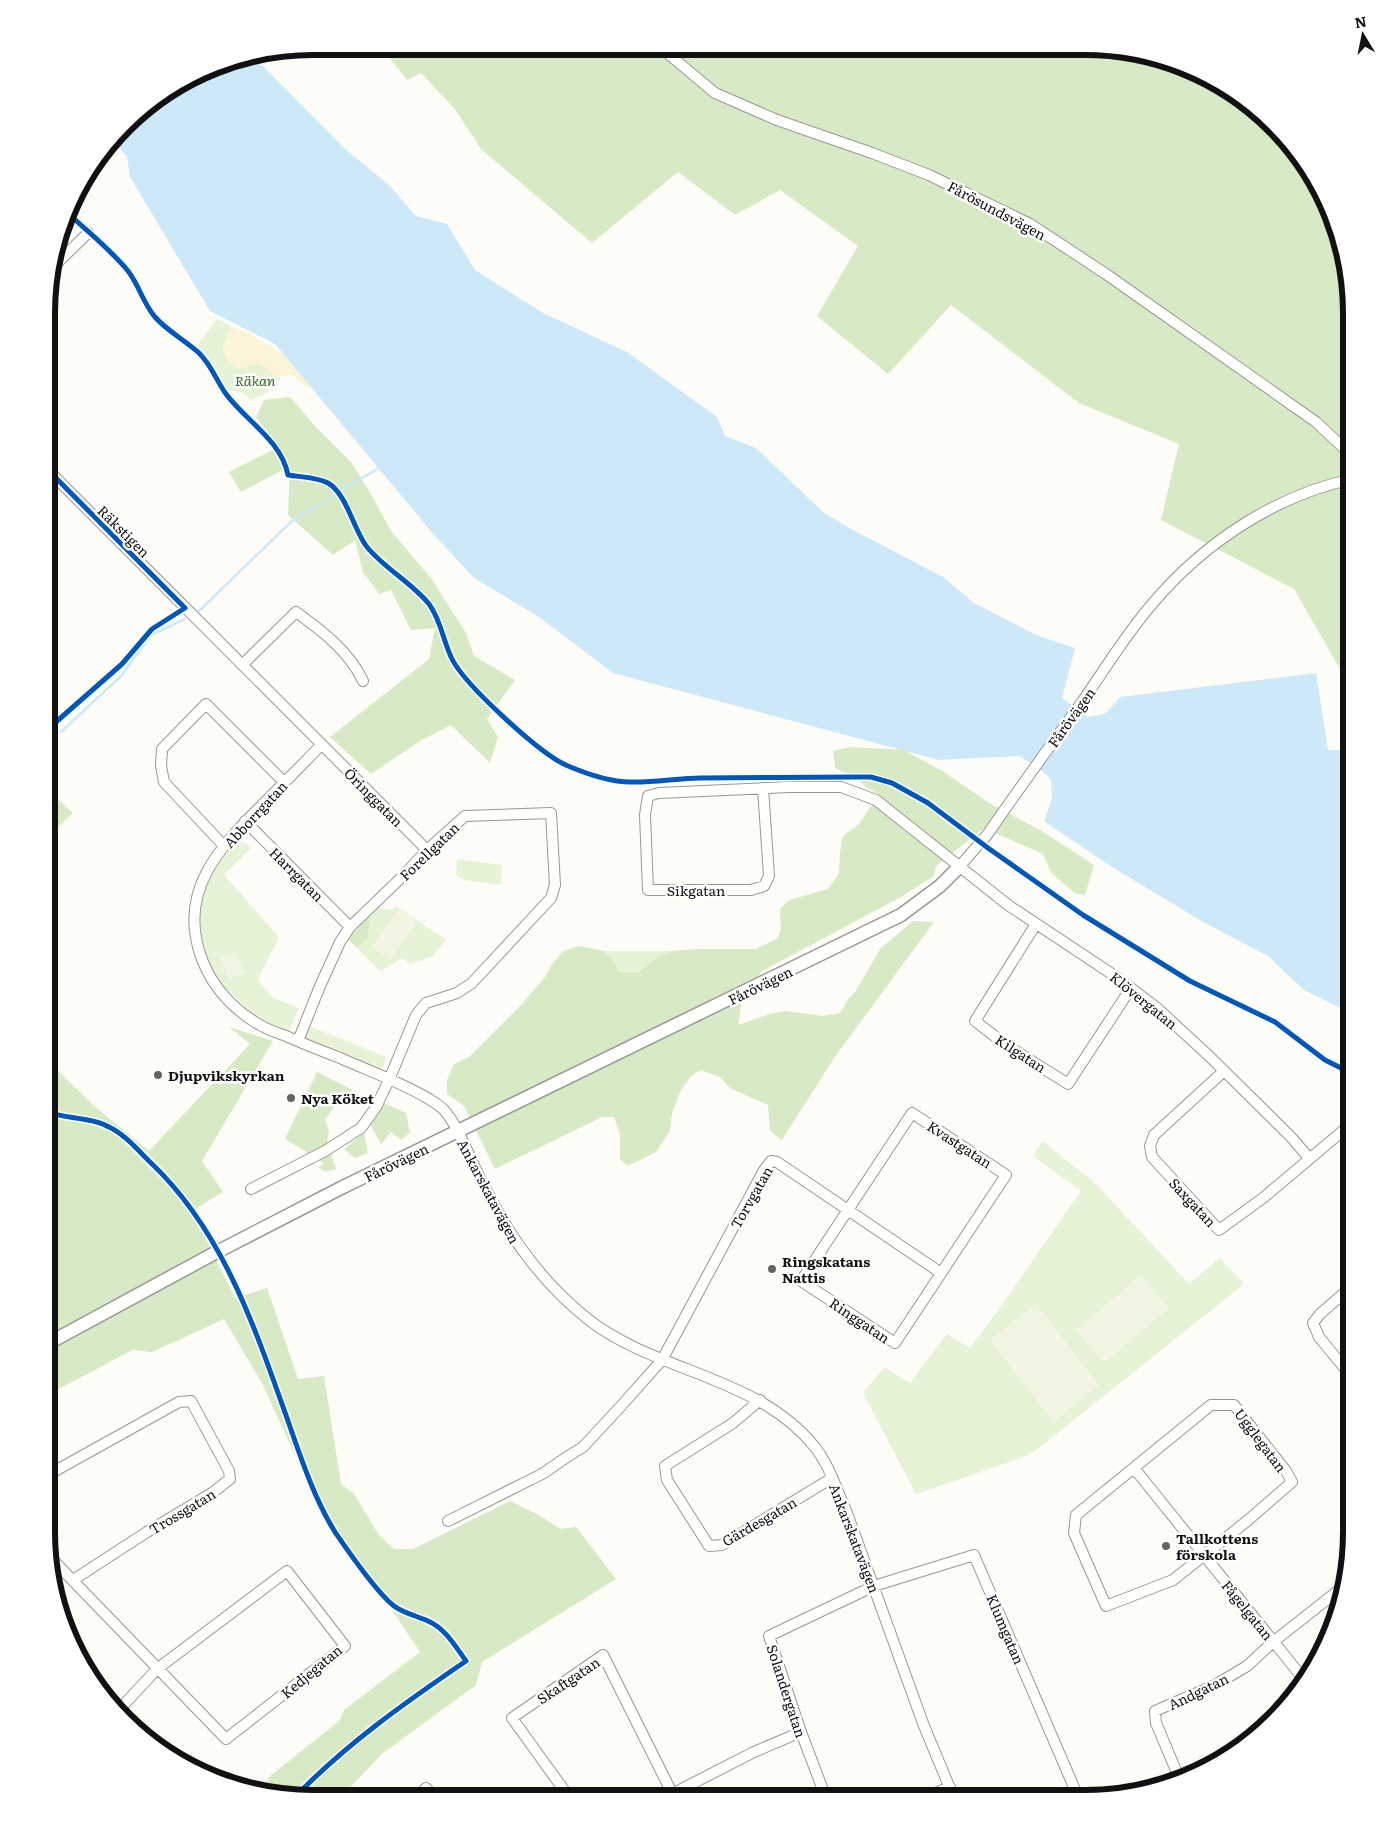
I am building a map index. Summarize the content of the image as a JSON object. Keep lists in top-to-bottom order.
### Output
{
  "streets": {
    "street": [
      "Fårösundsvägen",
      "Räkstigen",
      "Fårövägen",
      "Öringgatan",
      "Abborrgatan",
      "Forellgatan",
      "Harrgatan",
      "Sikgatan",
      "Klövergatan",
      "Kilgatan",
      "Kvastgatan",
      "Ankarskatavägen",
      "Torvgatan",
      "Saxgatan",
      "Ringgatan",
      "Ugglegatan",
      "Trossgatan",
      "Gärdesgatan",
      "Fågelgatan",
      "Klumgatan",
      "Kedjegatan",
      "Skaftgatan",
      "Solandergatan",
      "Andgatan"
    ]
  },
  "crossings": [
    ["Räkstigen", "Öringgatan"],
    ["Räkstigen", "Abborrgatan"],
    ["Fårövägen", "Abborrgatan"],
    ["Fårövägen", "Sikgatan"],
    ["Fårövägen", "Klövergatan"],
    ["Fårövägen", "Ankarskatavägen"],
    ["Öringgatan", "Abborrgatan"],
    ["Öringgatan", "Forellgatan"],
    ["Abborrgatan", "Forellgatan"],
    ["Abborrgatan", "Harrgatan"],
    ["Abborrgatan", "Ankarskatavägen"],
    ["Forellgatan", "Harrgatan"],
    ["Sikgatan", "Klövergatan"],
    ["Klövergatan", "Kilgatan"],
    ["Klövergatan", "Saxgatan"],
    ["Kvastgatan", "Torvgatan"],
    ["Kvastgatan", "Ringgatan"],
    ["Ankarskatavägen", "Torvgatan"],
    ["Ankarskatavägen", "Gärdesgatan"],
    ["Ankarskatavägen", "Klumgatan"],
    ["Ankarskatavägen", "Solandergatan"],
    ["Torvgatan", "Ringgatan"],
    ["Ugglegatan", "Fågelgatan"],
    ["Fågelgatan", "Andgatan"],
    ["Klumgatan", "Solandergatan"]
  ],
  "parks": ["Räkan"],
  "places": [
    "Djupvikskyrkan",
    "Nya Köket",
    "Ringskatans Nattis",
    "Tallkottens förskola"
  ],
  "north": "top"
}
